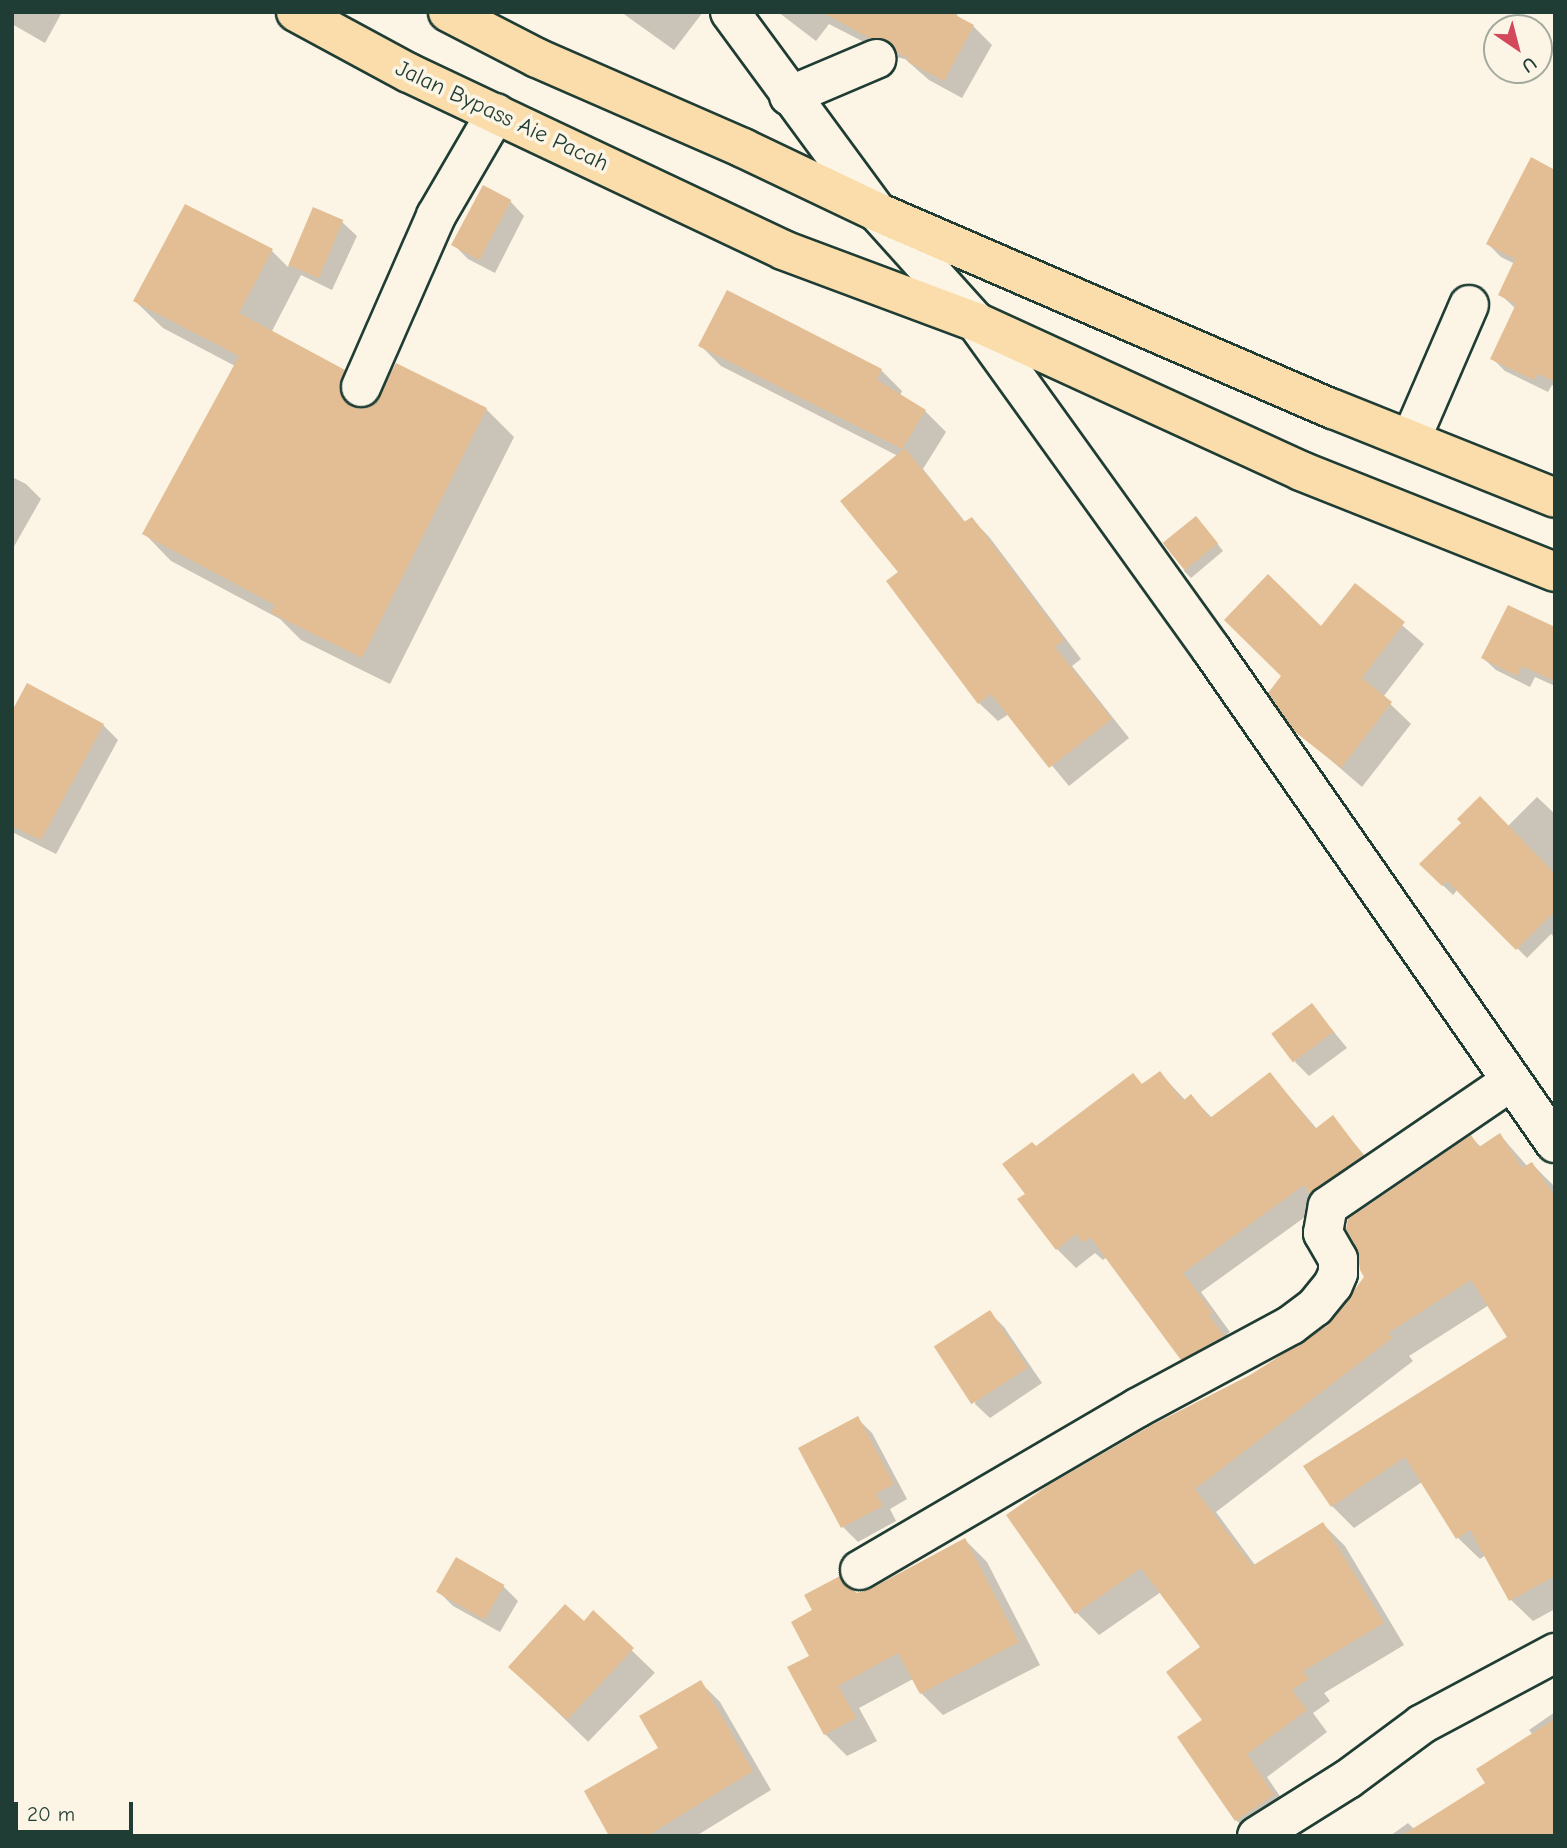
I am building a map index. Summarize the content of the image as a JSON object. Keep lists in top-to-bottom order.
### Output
{
  "streets": {
    "highway": ["Jalan Bypass Aie Pacah"]
  },
  "scale_bar": "20 m",
  "north": "bottom right"
}
